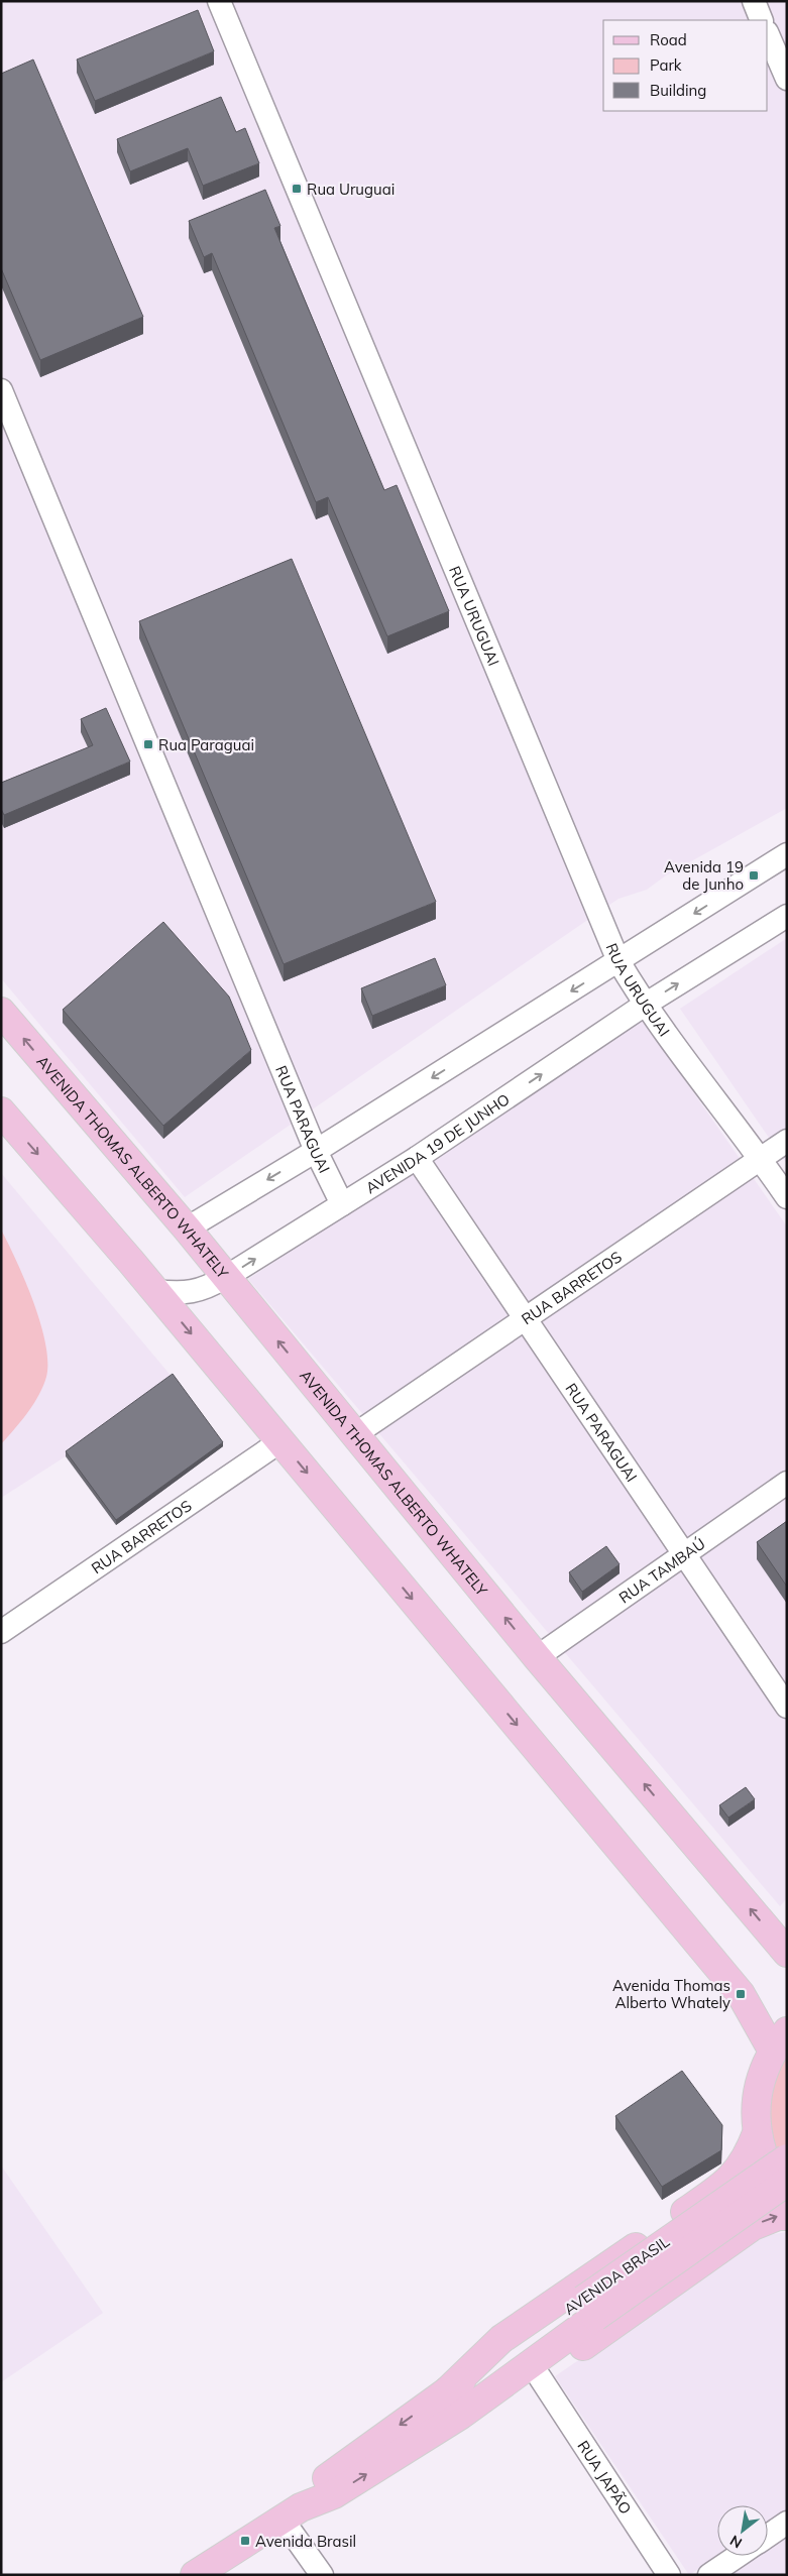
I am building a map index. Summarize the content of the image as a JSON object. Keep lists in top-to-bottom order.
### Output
{
  "streets": {
    "main road": ["AVENIDA THOMAS ALBERTO WHATELY", "AVENIDA BRASIL"],
    "street": [
      "RUA URUGUAI",
      "RUA PARAGUAI",
      "AVENIDA 19 DE JUNHO",
      "RUA BARRETOS",
      "RUA TAMBAÚ",
      "RUA JAPÃO"
    ]
  },
  "crossings": [
    ["RUA URUGUAI", "AVENIDA 19 DE JUNHO"],
    ["RUA URUGUAI", "RUA BARRETOS"],
    ["RUA PARAGUAI", "AVENIDA 19 DE JUNHO"],
    ["RUA PARAGUAI", "RUA BARRETOS"],
    ["RUA PARAGUAI", "RUA TAMBAÚ"],
    ["AVENIDA 19 DE JUNHO", "AVENIDA THOMAS ALBERTO WHATELY"],
    ["AVENIDA THOMAS ALBERTO WHATELY", "RUA BARRETOS"],
    ["AVENIDA THOMAS ALBERTO WHATELY", "RUA TAMBAÚ"],
    ["AVENIDA BRASIL", "RUA JAPÃO"]
  ],
  "places": {
    "transit": [
      "Rua Uruguai",
      "Rua Paraguai",
      "Avenida 19 de Junho",
      "Avenida Thomas Alberto Whately",
      "Avenida Brasil"
    ]
  },
  "legend": ["Road", "Park", "Building"],
  "north": "bottom left"
}
